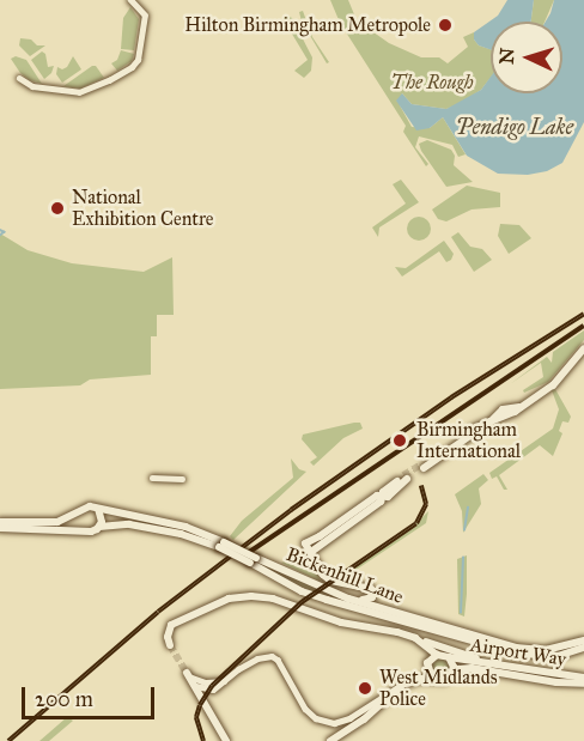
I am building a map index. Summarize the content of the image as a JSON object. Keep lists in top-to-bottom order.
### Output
{
  "streets": {
    "street": ["Bickenhill Lane", "Airport Way"]
  },
  "water": ["Pendigo Lake"],
  "parks": ["The Rough"],
  "places": [
    "Hilton Birmingham Metropole",
    "National Exhibition Centre",
    "Birmingham International",
    "West Midlands Police"
  ],
  "scale_bar": "200 m",
  "north": "left"
}
